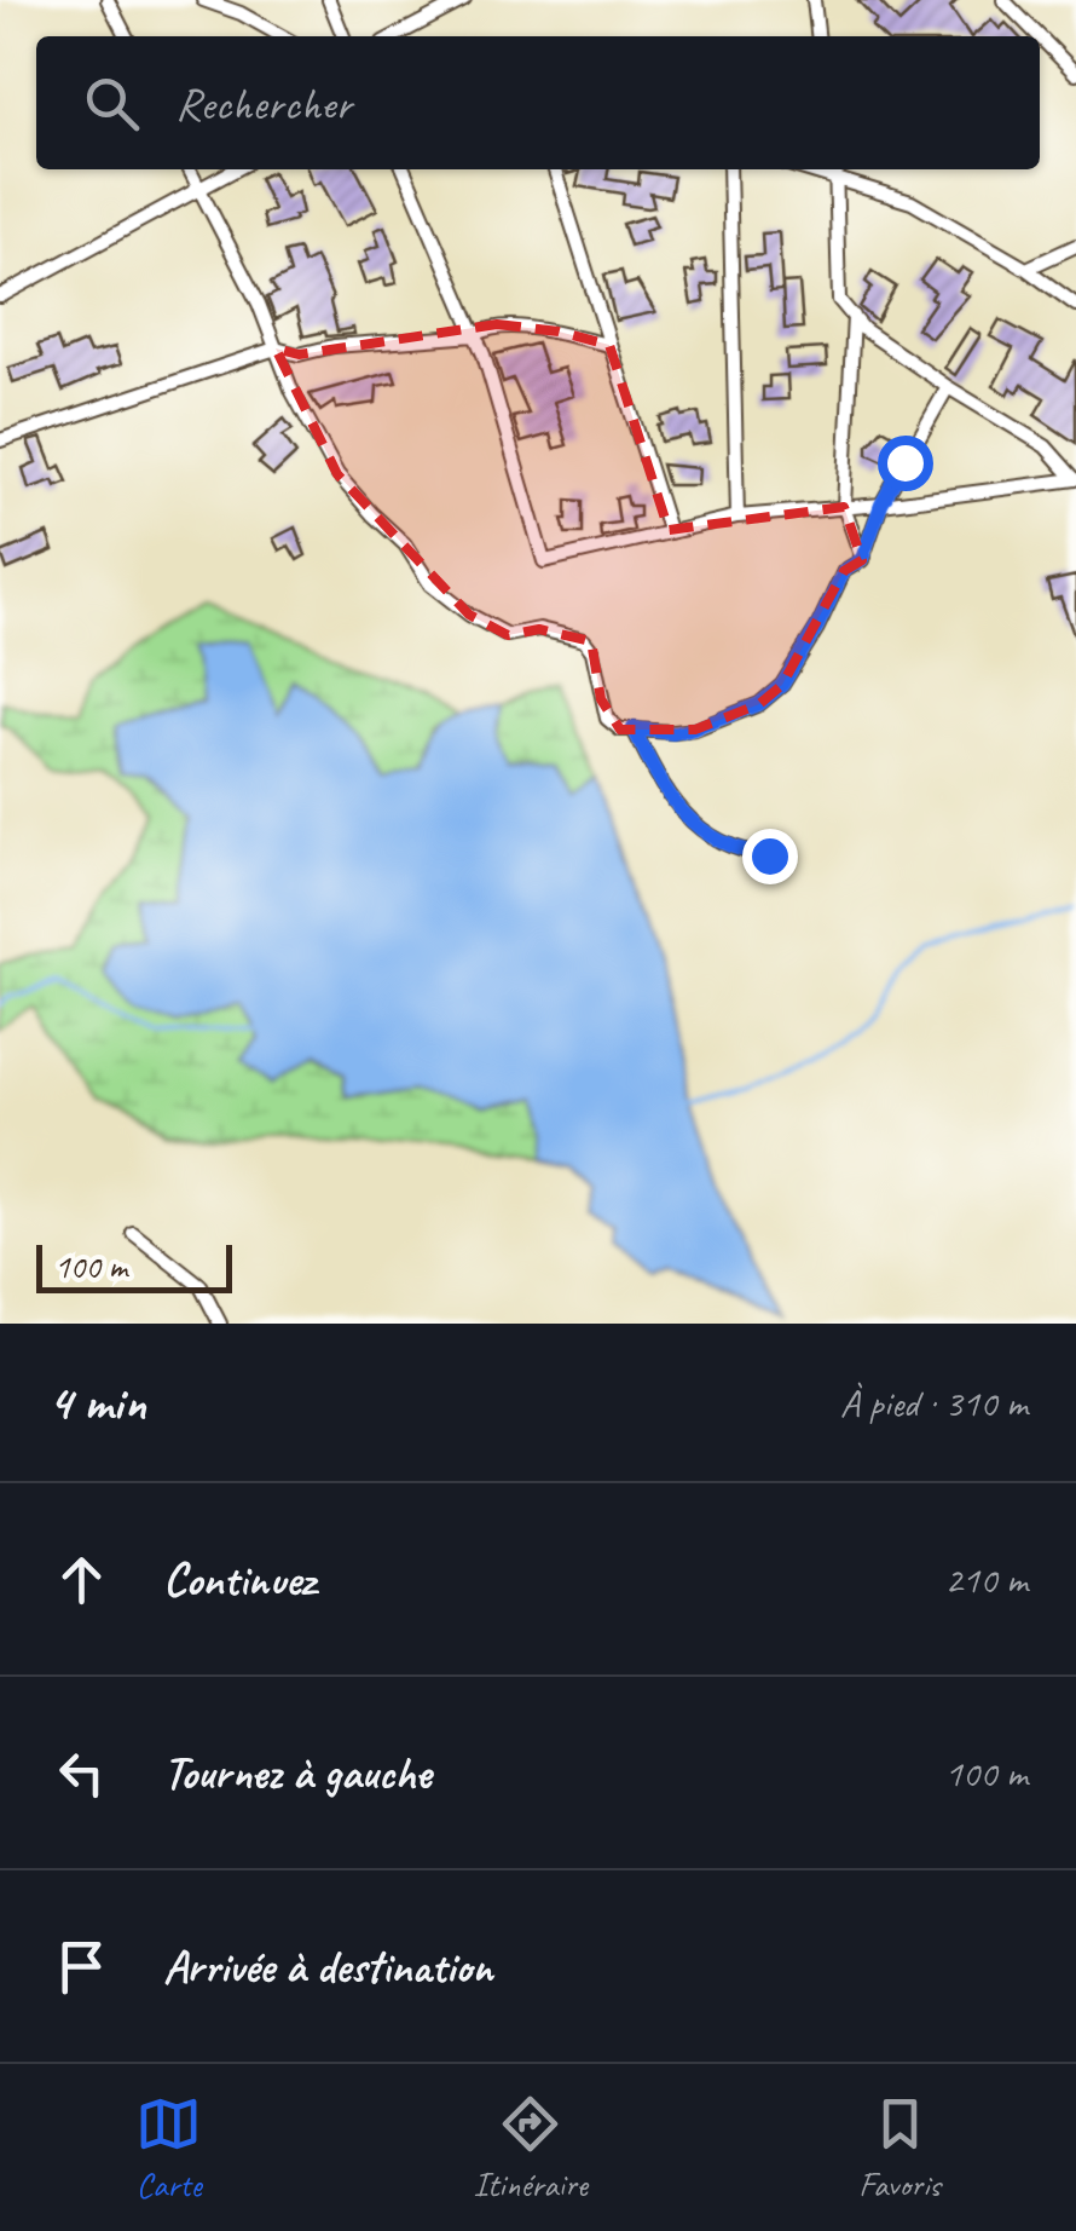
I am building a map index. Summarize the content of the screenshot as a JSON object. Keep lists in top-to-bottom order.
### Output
{
  "scale_bar": "100 m",
  "page": {
    "search": "Rechercher",
    "scale": "100 m",
    "heading": ["4 min", "À pied · 310 m"],
    "list": [
      ["Continuez", "210 m"],
      ["Tournez à gauche", "100 m"],
      "Arrivée à destination"
    ],
    "nav": ["Carte", "Itinéraire", "Favoris"]
  }
}
